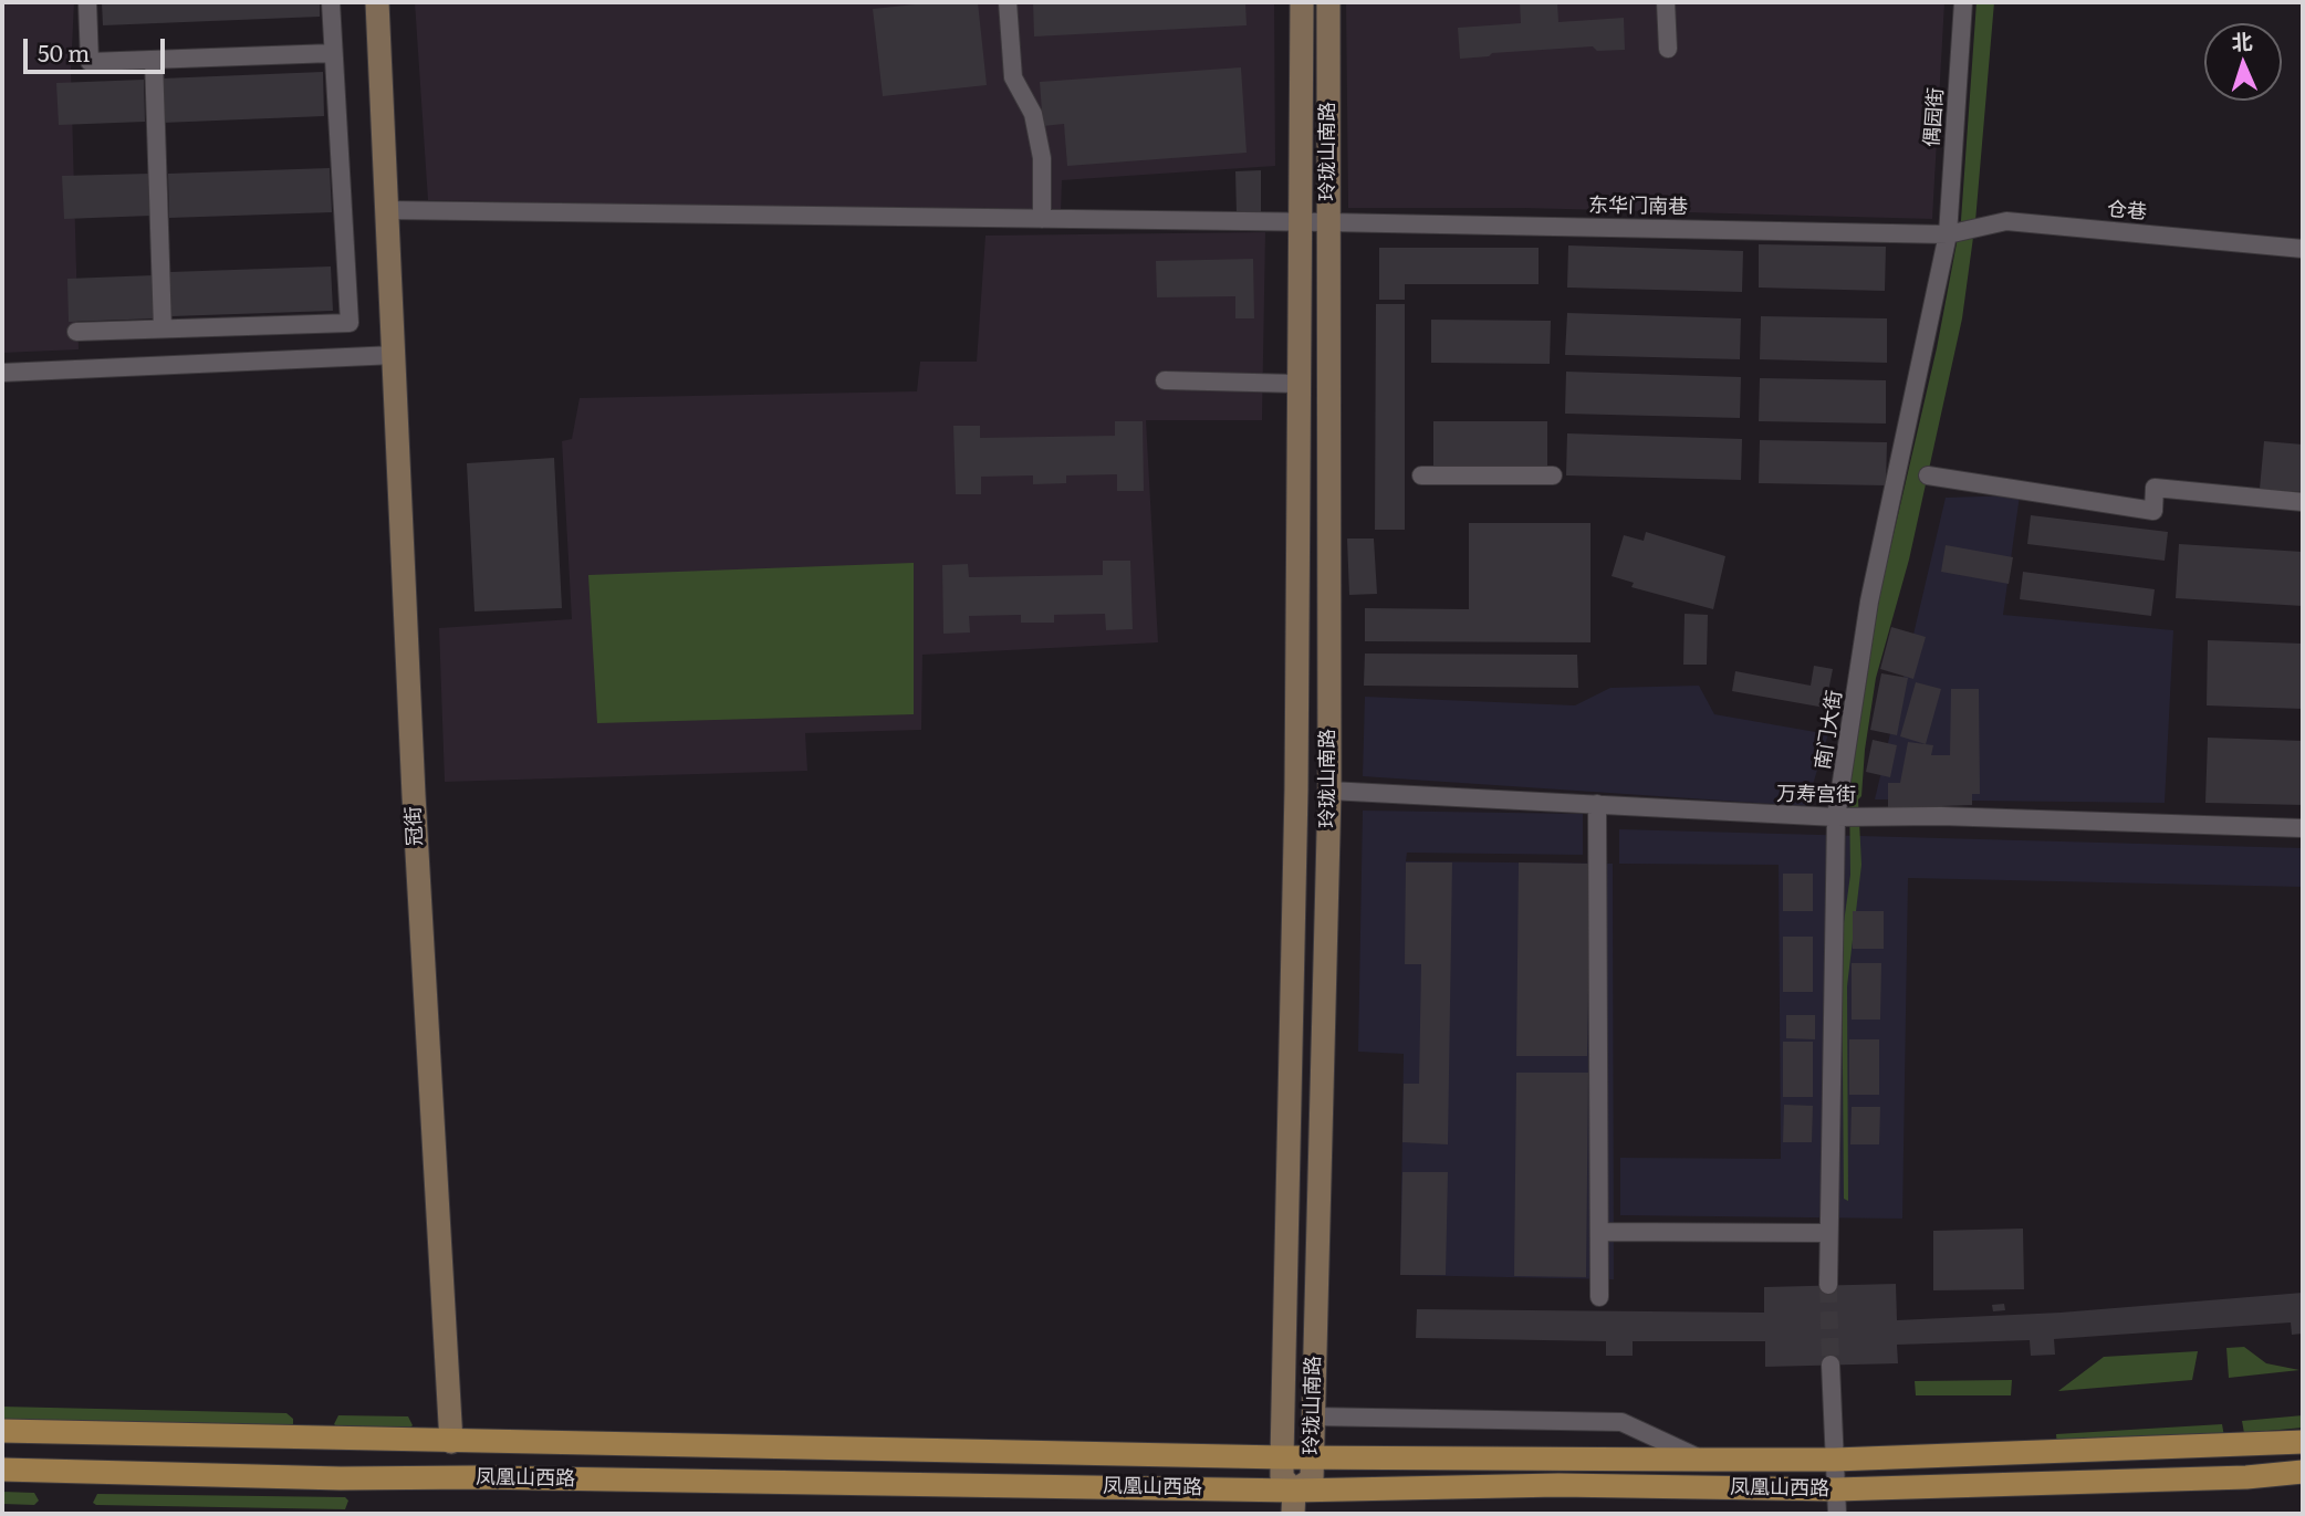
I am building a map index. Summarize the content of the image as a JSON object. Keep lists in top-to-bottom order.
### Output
{
  "streets": {
    "main road": ["玲珑山南路", "冠街", "凤凰山西路"],
    "street": [
      "偶园街",
      "东华门南巷",
      "仓巷",
      "南门大街",
      "万寿宫街"
    ]
  },
  "crossings": [
    ["偶园街", "东华门南巷"],
    ["偶园街", "仓巷"],
    ["偶园街", "南门大街"],
    ["玲珑山南路", "东华门南巷"],
    ["玲珑山南路", "万寿宫街"],
    ["玲珑山南路", "凤凰山西路"],
    ["东华门南巷", "仓巷"],
    ["东华门南巷", "南门大街"],
    ["东华门南巷", "冠街"],
    ["仓巷", "南门大街"],
    ["南门大街", "万寿宫街"],
    ["冠街", "凤凰山西路"]
  ],
  "scale_bar": "50 m",
  "north": "top"
}
